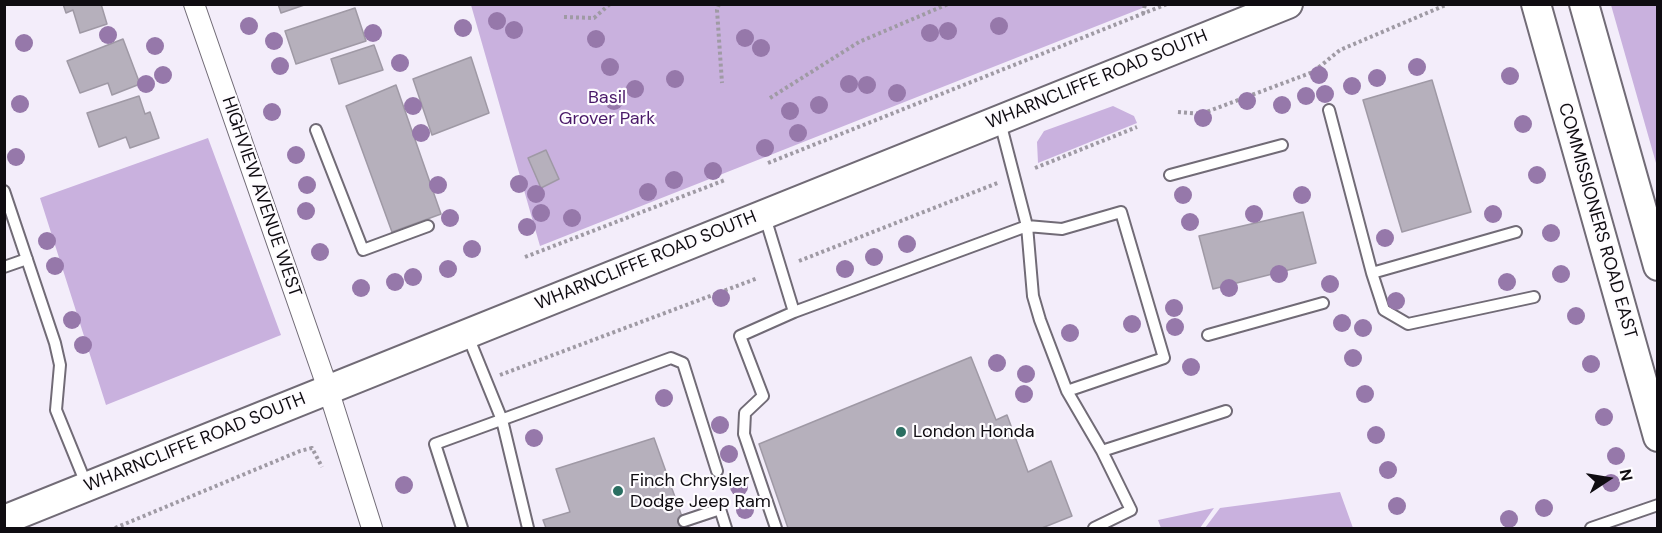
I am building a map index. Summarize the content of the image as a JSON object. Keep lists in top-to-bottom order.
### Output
{
  "streets": {
    "main road": ["WHARNCLIFFE ROAD SOUTH", "COMMISSIONERS ROAD EAST"],
    "street": ["HIGHVIEW AVENUE WEST"]
  },
  "crossings": [
    ["WHARNCLIFFE ROAD SOUTH", "HIGHVIEW AVENUE WEST"]
  ],
  "parks": ["Basil Grover Park"],
  "places": ["London Honda", "Finch Chrysler Dodge Jeep Ram"],
  "north": "right"
}
